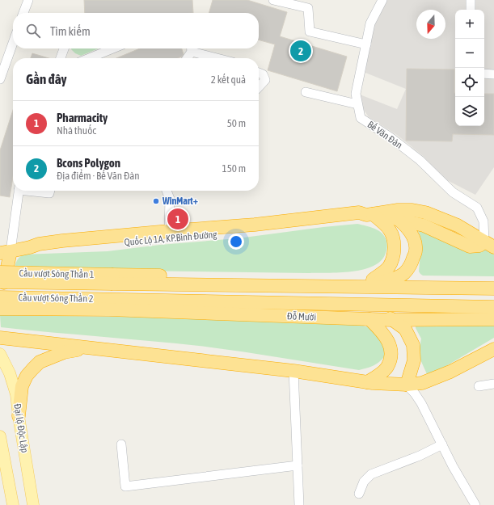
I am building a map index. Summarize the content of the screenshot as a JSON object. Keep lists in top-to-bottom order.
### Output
{
  "streets": {
    "highway": [
      "Quốc Lộ 1A, KP.Bình Đường",
      "Cầu vượt Sóng Thần 1",
      "Cầu vượt Sóng Thần 2",
      "Đỗ Mười"
    ],
    "main road": ["Đại lộ Độc Lập"],
    "street": ["Bế Văn Đàn"]
  },
  "crossings": [
    ["Cầu vượt Sóng Thần 2", "Đỗ Mười"]
  ],
  "places": ["WinMart+"],
  "north": "bottom",
  "page": {
    "map_buttons": ["+", "−"],
    "search": "Tìm kiếm",
    "pins": ["2", "1"],
    "heading": ["Gần đây", "2 kết quả"],
    "list": [
      {
        "mark": "1",
        "name": "Pharmacity",
        "note": "Nhà thuốc",
        "value": "50 m"
      },
      {
        "mark": "2",
        "name": "Bcons Polygon",
        "note": "Địa điểm · Bế Văn Đàn",
        "value": "150 m"
      }
    ]
  }
}
